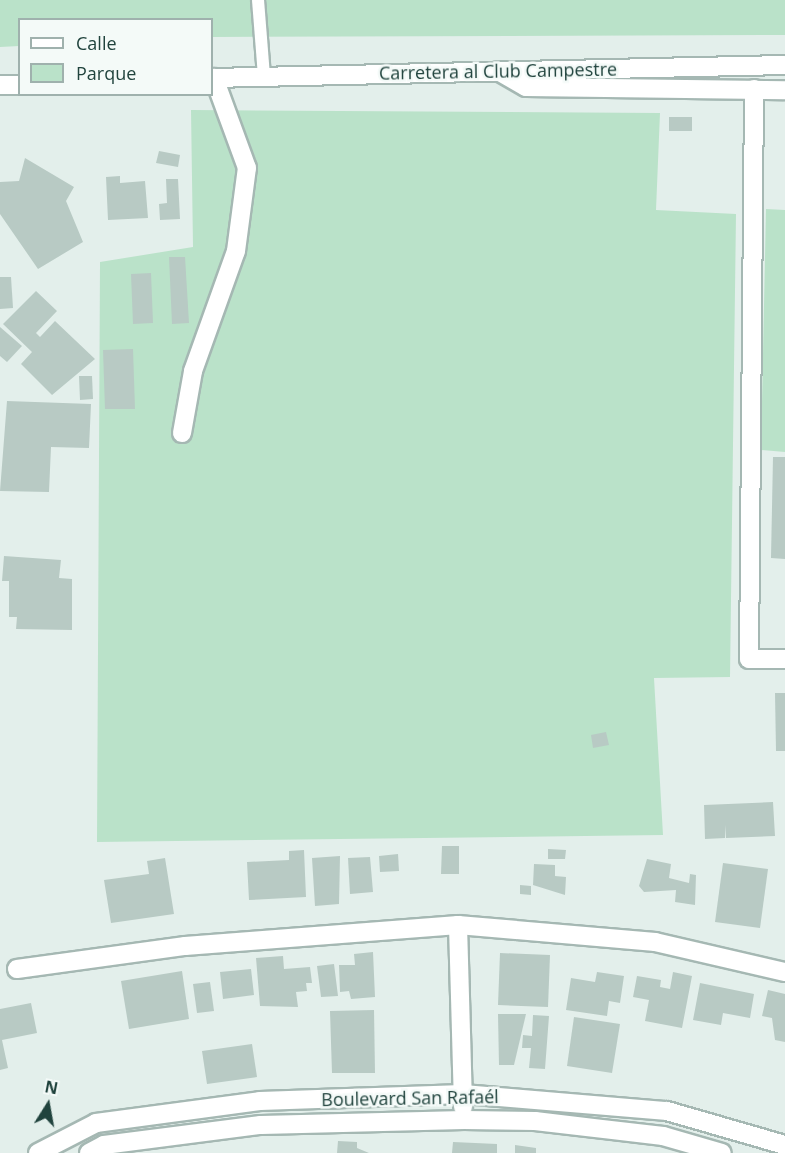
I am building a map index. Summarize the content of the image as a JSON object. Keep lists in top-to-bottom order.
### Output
{
  "streets": {
    "street": ["Carretera al Club Campestre", "Boulevard San Rafaél"]
  },
  "legend": ["Calle", "Parque"],
  "north": "top"
}
